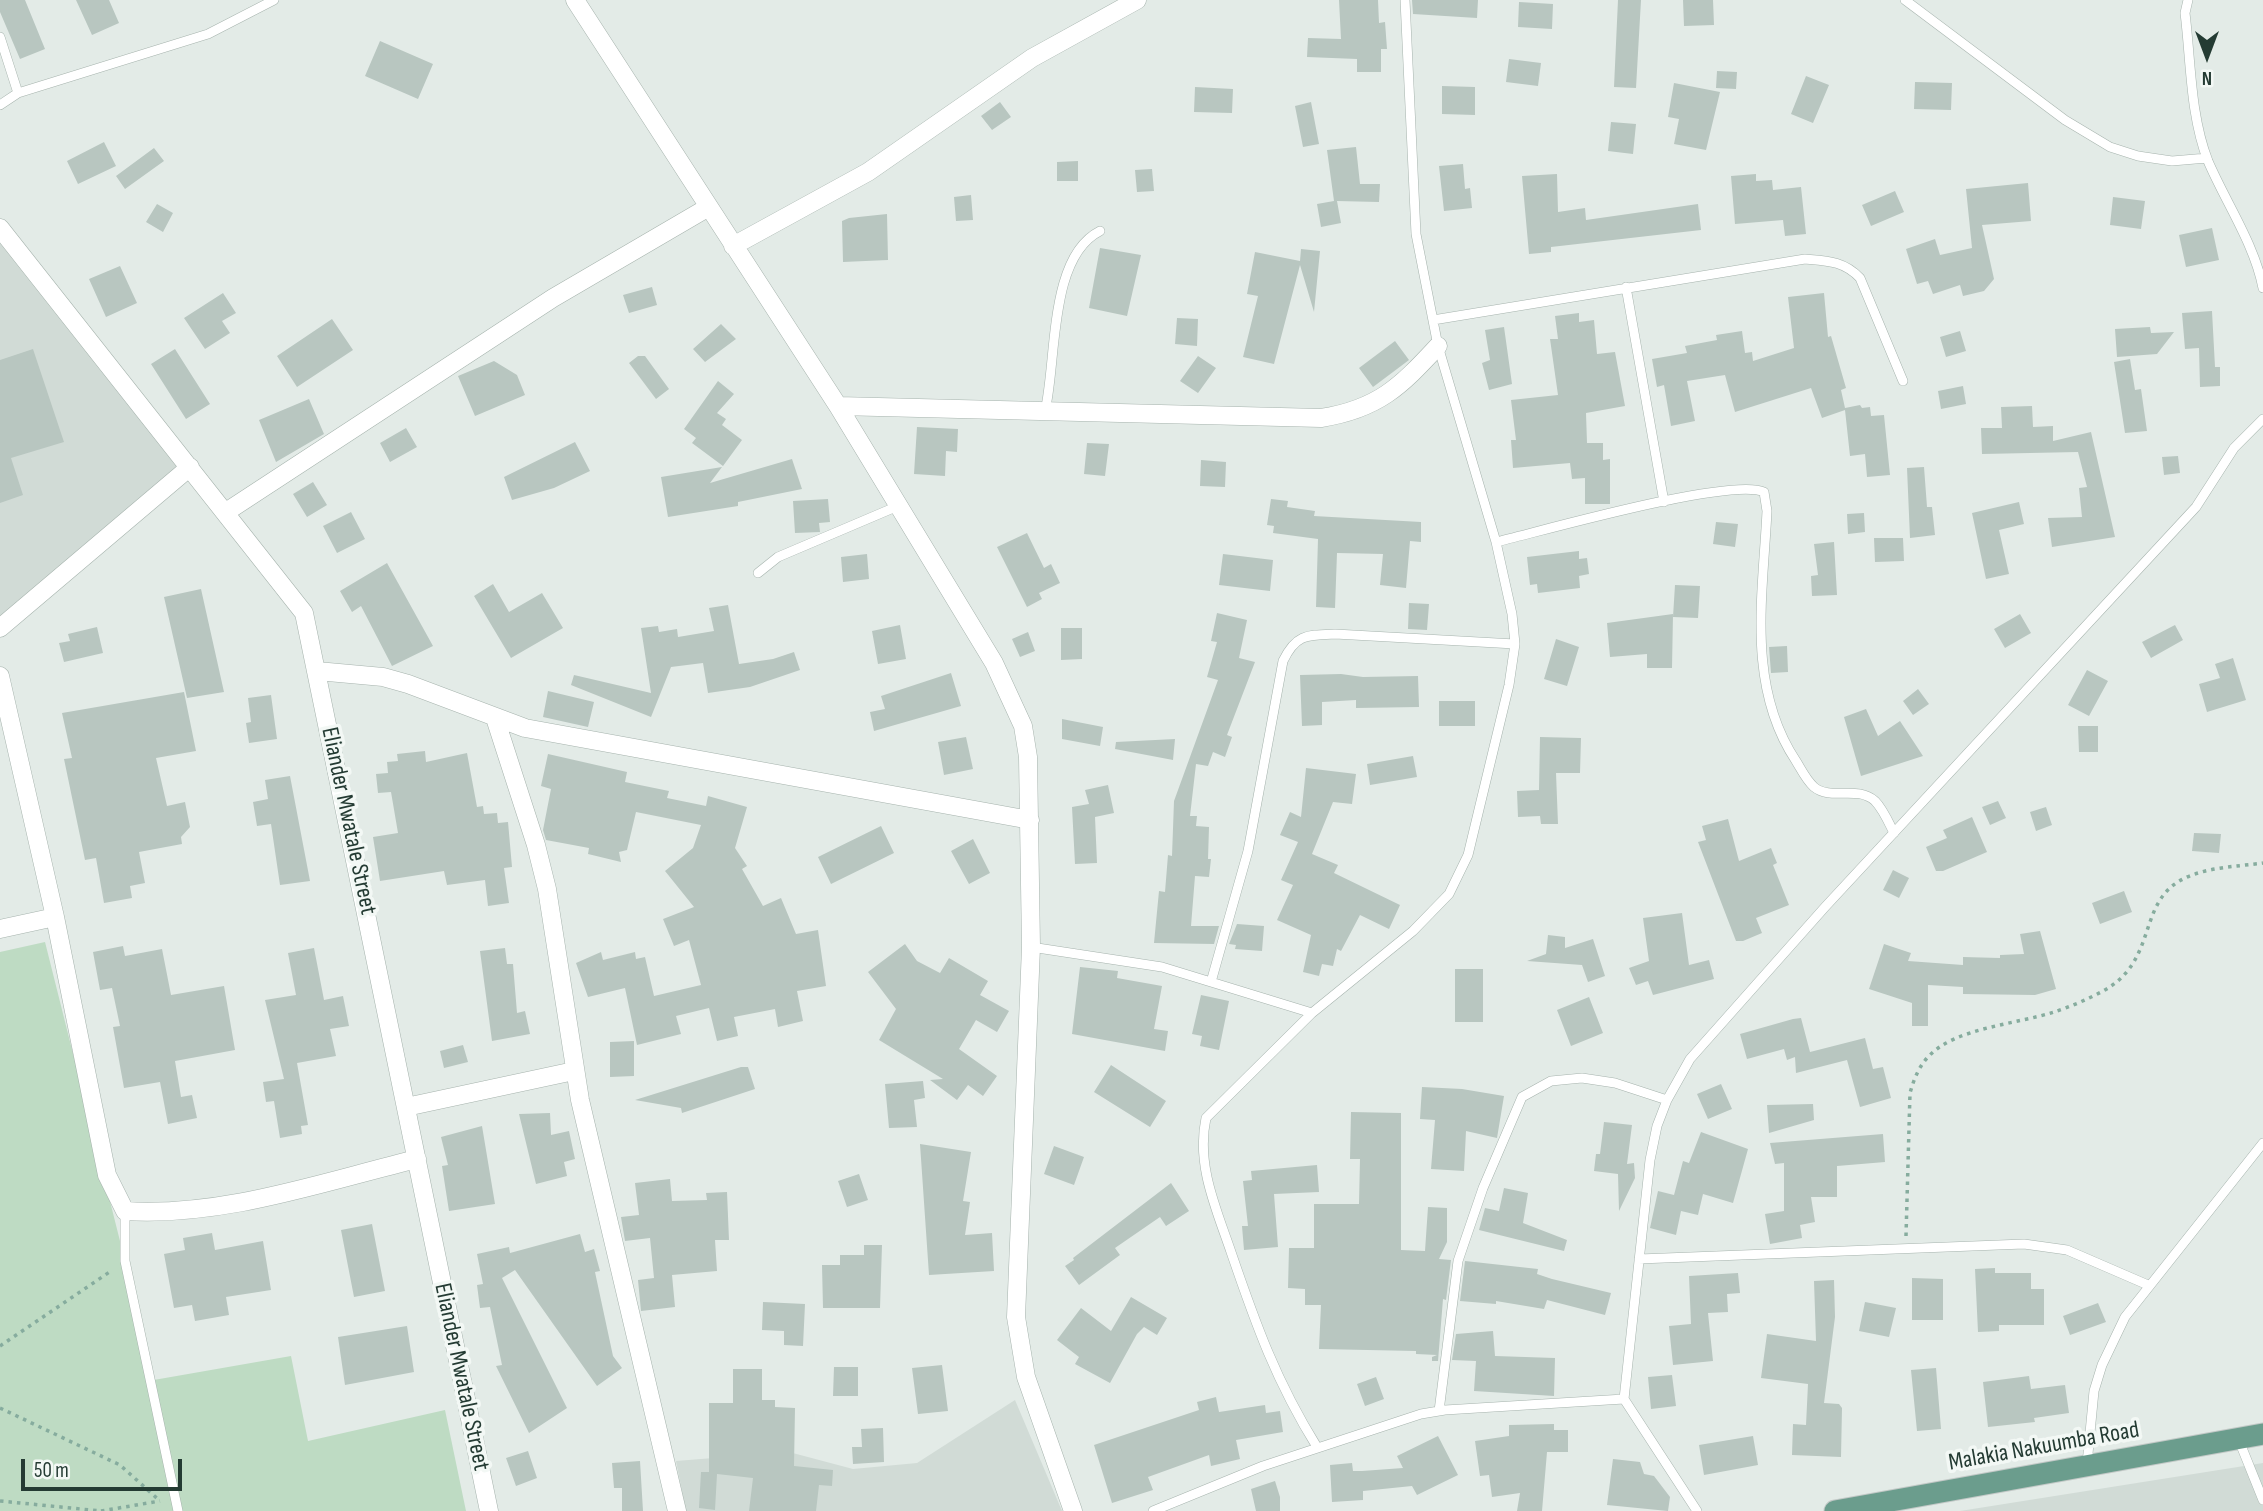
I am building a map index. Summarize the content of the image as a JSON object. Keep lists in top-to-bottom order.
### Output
{
  "streets": {
    "main road": ["Malakia Nakuumba Road"],
    "street": ["Eliander Mwatale Street"]
  },
  "scale_bar": "50 m",
  "north": "bottom"
}
